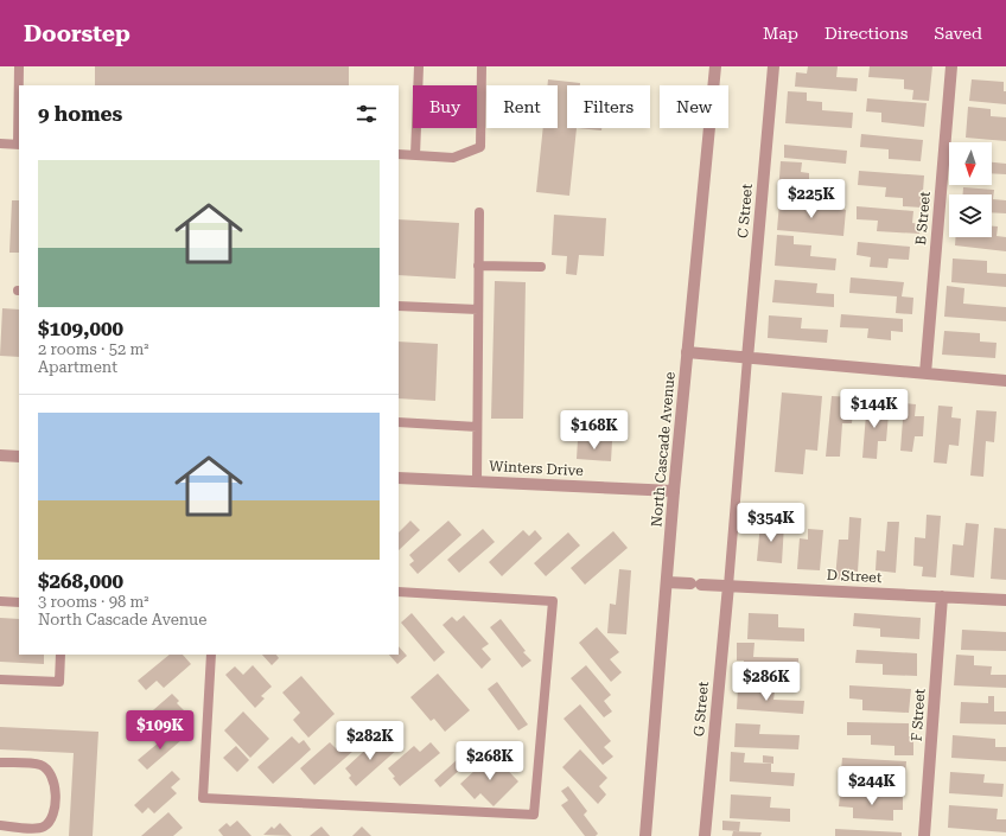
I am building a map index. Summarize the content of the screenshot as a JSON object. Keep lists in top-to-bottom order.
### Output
{
  "streets": {
    "street": [
      "C Street",
      "B Street",
      "North Cascade Avenue",
      "Winters Drive",
      "D Street",
      "G Street",
      "F Street"
    ]
  },
  "crossings": [
    ["North Cascade Avenue", "Winters Drive"],
    ["North Cascade Avenue", "D Street"],
    ["D Street", "G Street"],
    ["D Street", "F Street"]
  ],
  "north": "bottom",
  "page": {
    "header": "Doorstep",
    "nav": ["Map", "Directions", "Saved"],
    "chip": [
      "Buy",
      "Rent",
      "Filters",
      "New"
    ],
    "heading": "9 homes",
    "list": [
      {
        "name": "$109,000",
        "note": "2 rooms · 52 m² · Apartment"
      },
      {
        "name": "$268,000",
        "note": "3 rooms · 98 m² · North Cascade Avenue"
      }
    ],
    "price": [
      "$225K",
      "$144K",
      "$168K",
      "$354K",
      "$286K",
      "$109K",
      "$282K",
      "$268K",
      "$244K"
    ]
  }
}
